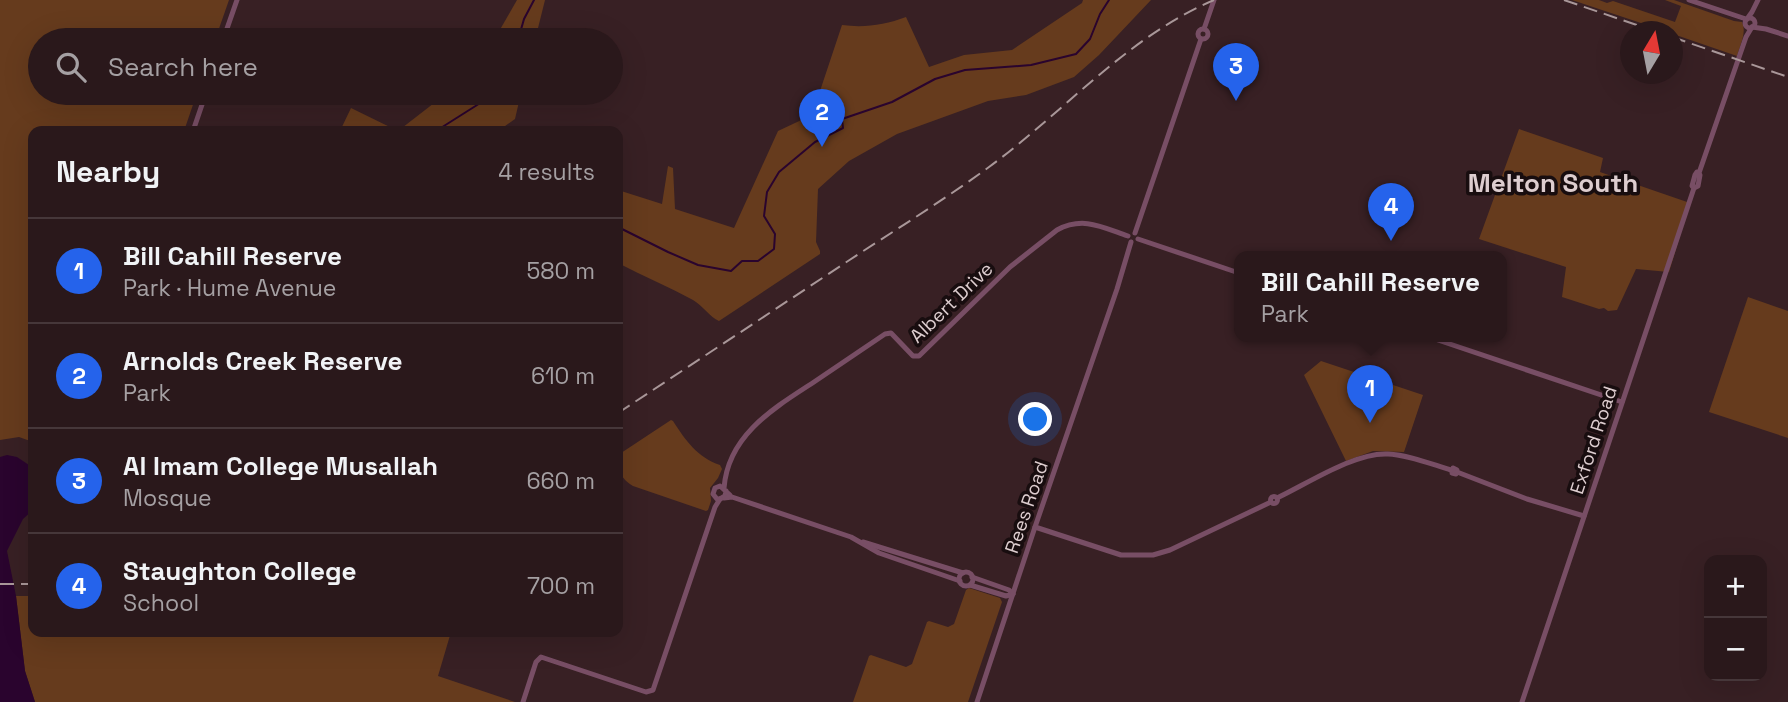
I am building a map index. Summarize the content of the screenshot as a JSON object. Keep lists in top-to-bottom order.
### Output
{
  "streets": {
    "street": ["Albert Drive", "Exford Road", "Rees Road"]
  },
  "crossings": [
    ["Albert Drive", "Rees Road"]
  ],
  "districts": ["Melton South"],
  "north": "top",
  "page": {
    "search": "Search here",
    "pins": [
      "3",
      "2",
      "4",
      "1"
    ],
    "heading": ["Nearby", "4 results"],
    "list": [
      {
        "mark": "1",
        "name": "Bill Cahill Reserve",
        "note": "Park · Hume Avenue",
        "value": "580 m"
      },
      {
        "mark": "2",
        "name": "Arnolds Creek Reserve",
        "note": "Park",
        "value": "610 m"
      },
      {
        "mark": "3",
        "name": "Al Imam College Musallah",
        "note": "Mosque",
        "value": "660 m"
      },
      {
        "mark": "4",
        "name": "Staughton College",
        "note": "School",
        "value": "700 m"
      }
    ],
    "popup": ["Bill Cahill Reserve", "Park"],
    "map_buttons": ["+", "−"]
  }
}
